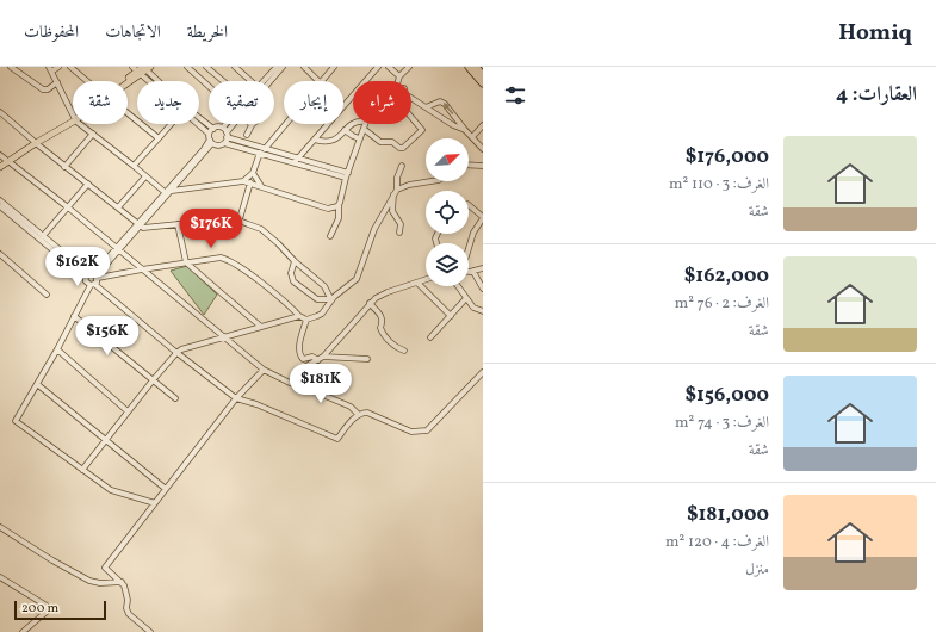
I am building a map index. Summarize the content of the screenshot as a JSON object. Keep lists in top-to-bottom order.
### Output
{
  "scale_bar": "200 m",
  "north": "top right",
  "page": {
    "header": "Homiq",
    "nav": ["الخريطة", "الاتجاهات", "المحفوظات"],
    "heading": "العقارات: 4",
    "chip": [
      "شراء",
      "إيجار",
      "تصفية",
      "جديد",
      "شقة"
    ],
    "list": [
      {
        "name": "$176,000",
        "note": "الغرف: 3 · 110 m² · شقة"
      },
      {
        "name": "$162,000",
        "note": "الغرف: 2 · 76 m² · شقة"
      },
      {
        "name": "$156,000",
        "note": "الغرف: 3 · 74 m² · شقة"
      },
      {
        "name": "$181,000",
        "note": "الغرف: 4 · 120 m² · منزل"
      }
    ],
    "price": [
      "$176K",
      "$162K",
      "$156K",
      "$181K"
    ],
    "scale": "200 m"
  }
}
